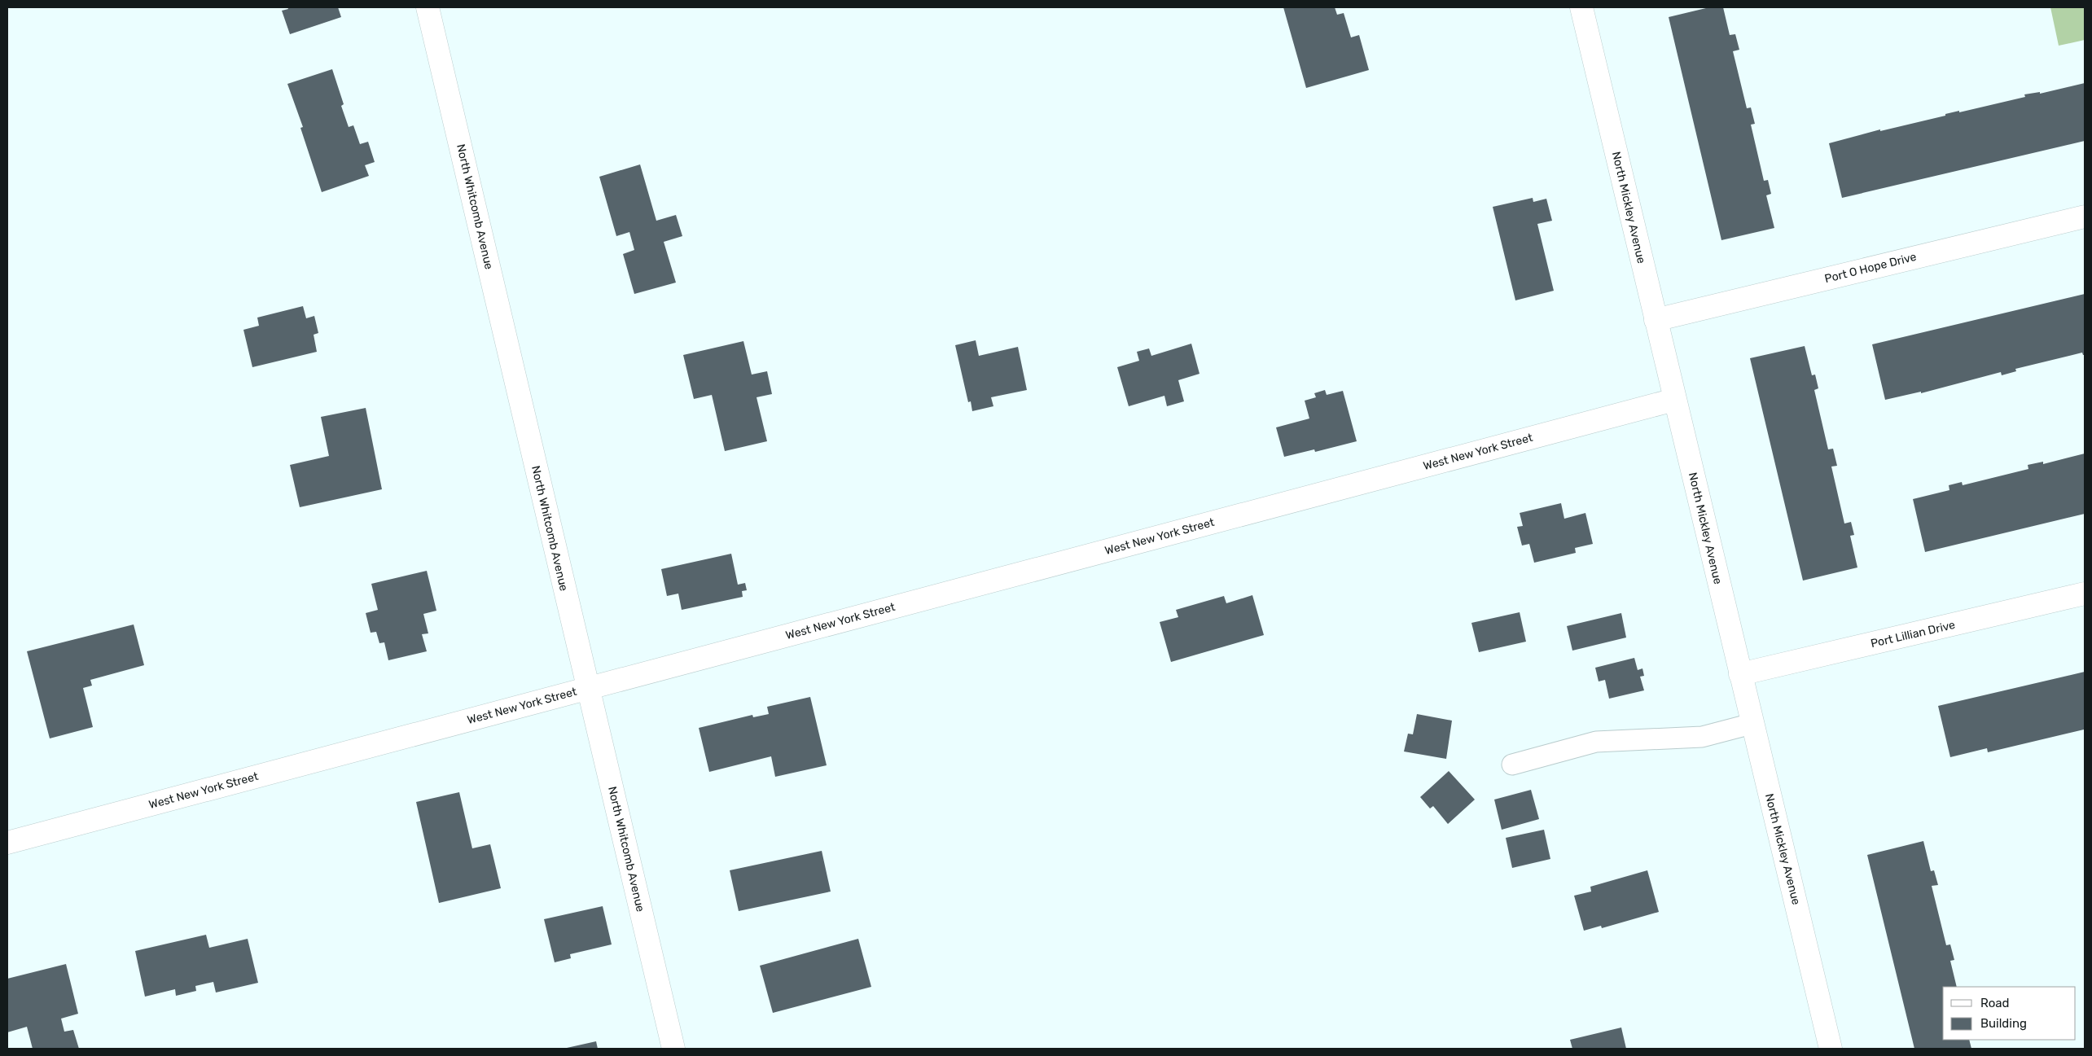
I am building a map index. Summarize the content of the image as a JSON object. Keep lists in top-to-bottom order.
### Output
{
  "streets": {
    "street": [
      "North Whitcomb Avenue",
      "North Mickley Avenue",
      "Port O Hope Drive",
      "West New York Street",
      "Port Lillian Drive"
    ]
  },
  "crossings": [
    ["North Whitcomb Avenue", "West New York Street"],
    ["North Mickley Avenue", "Port O Hope Drive"],
    ["North Mickley Avenue", "West New York Street"],
    ["North Mickley Avenue", "Port Lillian Drive"]
  ],
  "legend": ["Road", "Building"]
}
